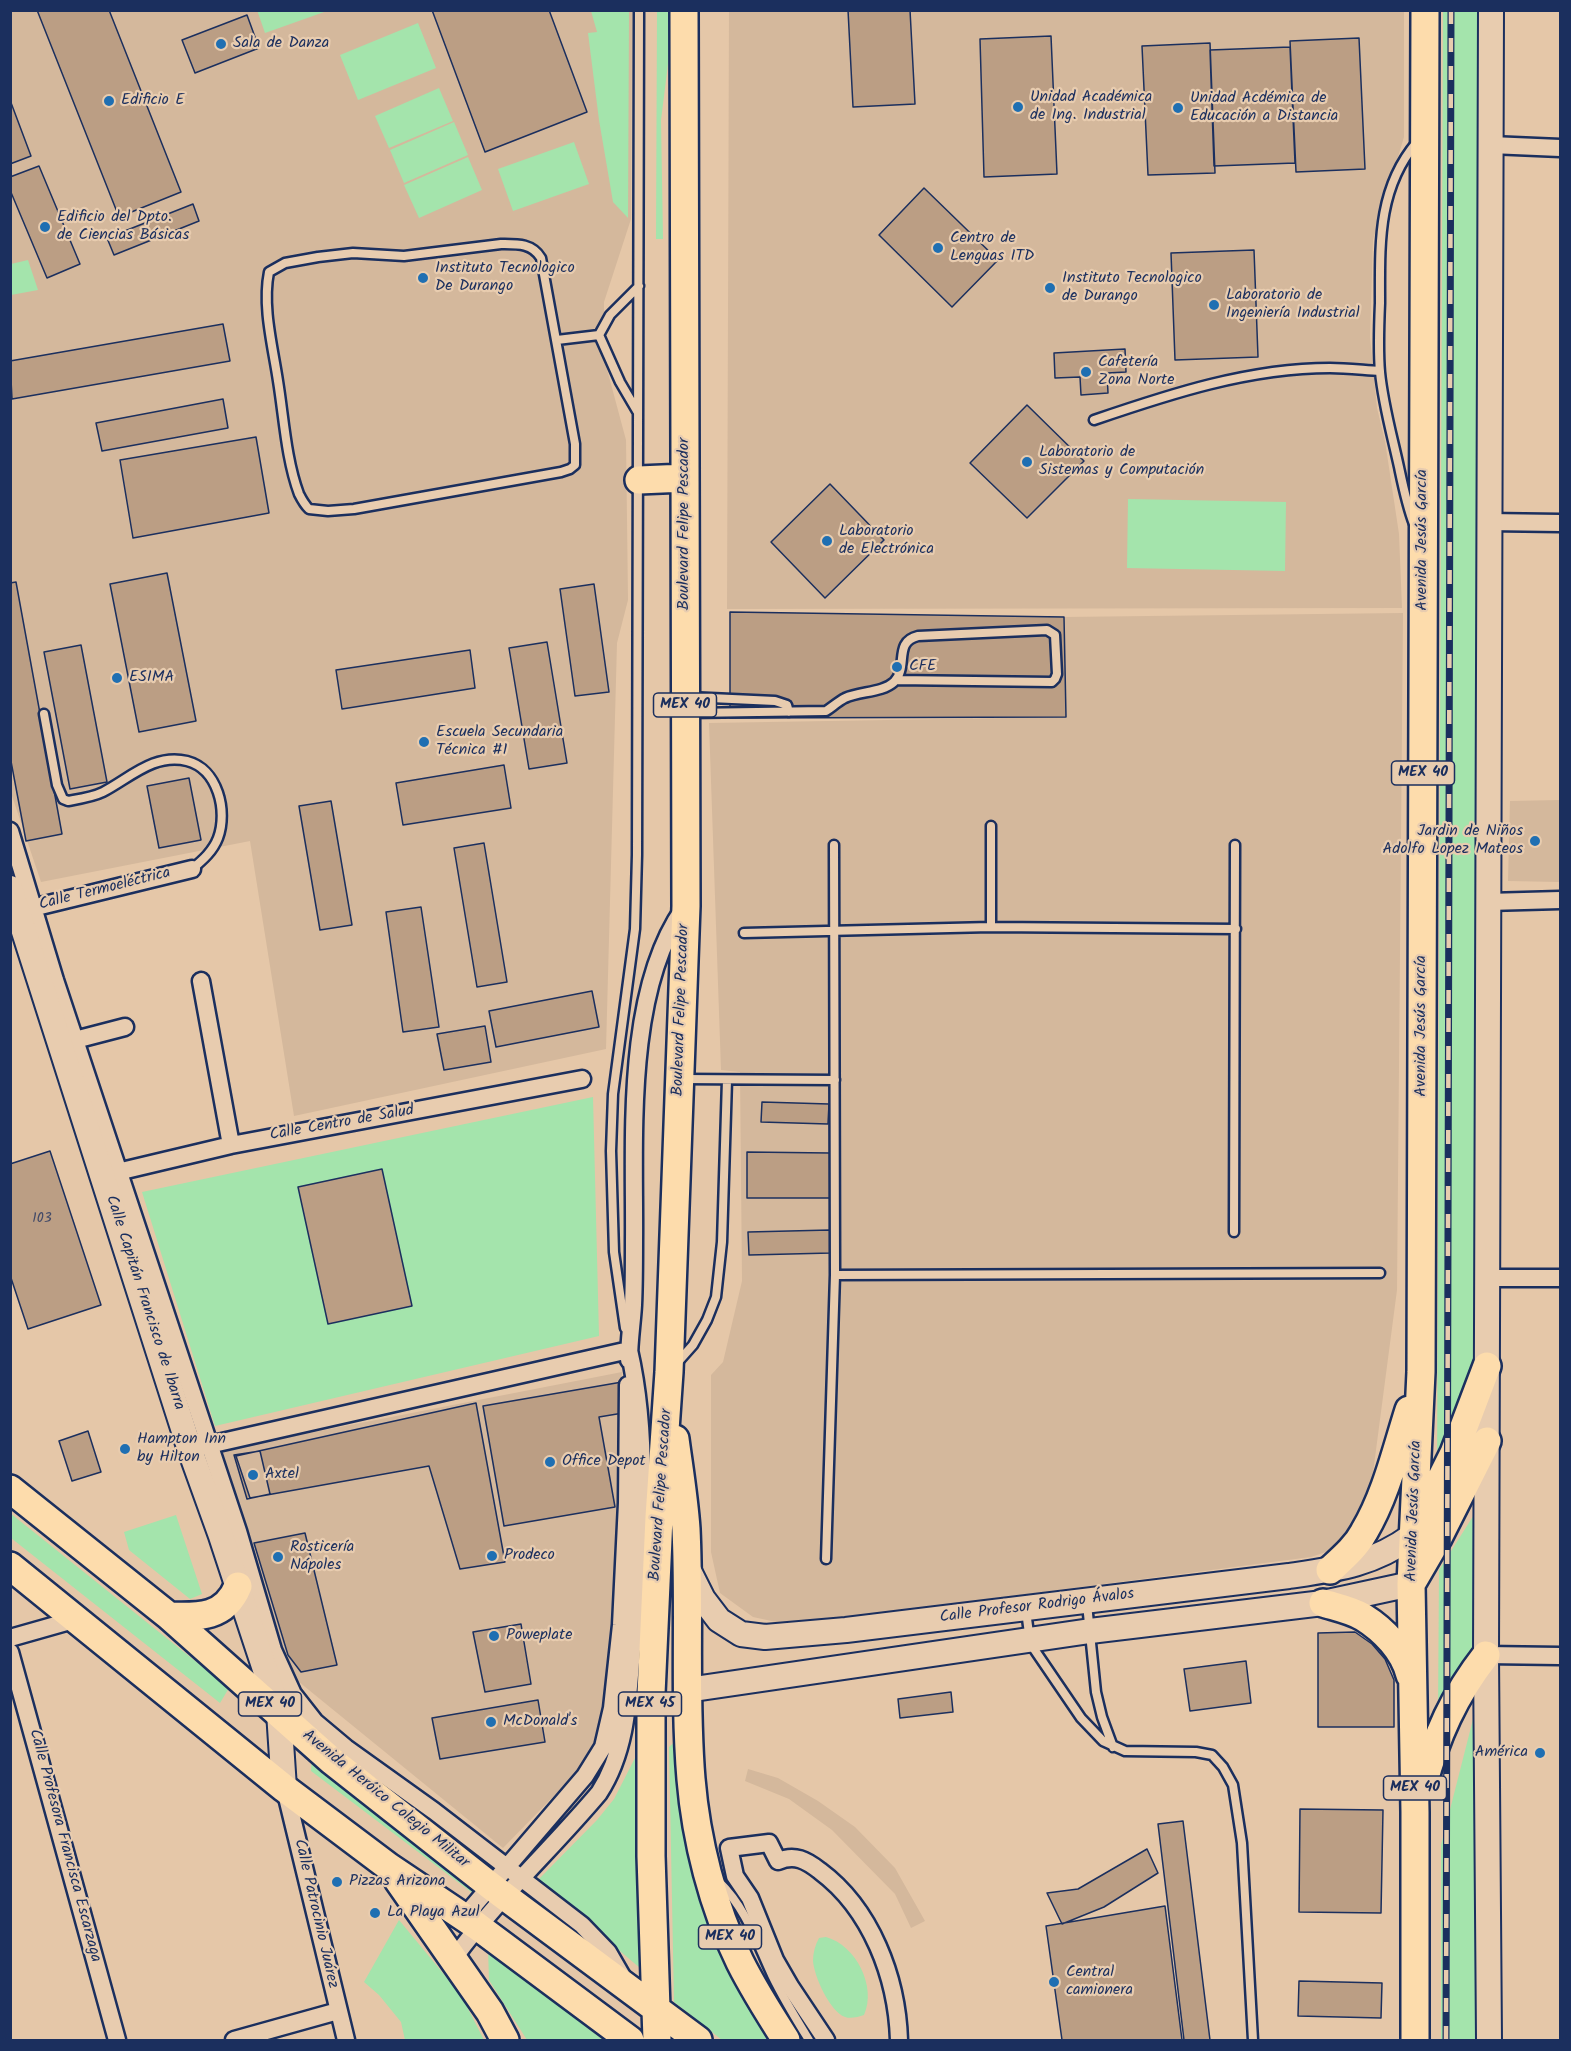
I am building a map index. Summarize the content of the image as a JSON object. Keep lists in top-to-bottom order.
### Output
{
  "streets": {
    "main road": [
      "Boulevard Felipe Pescador",
      "Avenida Jesús García",
      "MEX 40",
      "MEX 45",
      "Avenida Heróico Colegio Militar"
    ],
    "street": [
      "Calle Termoeléctrica",
      "Calle Centro de Salud",
      "Calle Capitán Francisco de Ibarra",
      "Calle Profesor Rodrigo Ávalos",
      "Calle Profesora Francisca Escarzaga",
      "Calle Patrocinio Juárez"
    ]
  },
  "crossings": [
    ["Boulevard Felipe Pescador", "MEX 40"],
    ["Boulevard Felipe Pescador", "MEX 45"],
    ["Boulevard Felipe Pescador", "Avenida Heróico Colegio Militar"],
    ["Avenida Jesús García", "Calle Profesor Rodrigo Ávalos"],
    ["MEX 40", "Calle Profesor Rodrigo Ávalos"],
    ["MEX 40", "MEX 45"],
    ["MEX 40", "Avenida Heróico Colegio Militar"],
    ["Calle Termoeléctrica", "Calle Capitán Francisco de Ibarra"],
    ["Calle Centro de Salud", "Calle Capitán Francisco de Ibarra"],
    ["Calle Capitán Francisco de Ibarra", "Avenida Heróico Colegio Militar"],
    ["Calle Capitán Francisco de Ibarra", "Calle Patrocinio Juárez"],
    ["MEX 45", "Avenida Heróico Colegio Militar"]
  ],
  "places": [
    "Sala de Danza",
    "Edificio E",
    "Unidad Académica de Ing. Industrial",
    "Unidad Acdémica de Educación a Distancia",
    "Edificio del Dpto. de Ciencias Básicas",
    "Centro de Lenguas ITD",
    "Instituto Tecnologico De Durango",
    "Instituto Tecnologico de Durango",
    "Laboratorio de Ingeniería Industrial",
    "Cafetería Zona Norte",
    "Laboratorio de Sistemas y Computación",
    "Laboratorio de Electrónica",
    "CFE",
    "ESIMA",
    "Escuela Secundaria Técnica #1",
    "Jardin de Niños Adolfo Lopez Mateos",
    "Hampton Inn by Hilton",
    "Office Depot",
    "Axtel",
    "Prodeco",
    "Rosticería Nápoles",
    "Poweplate",
    "McDonald's",
    "América",
    "Pizzas Arizona",
    "La Playa Azul",
    "Central camionera"
  ],
  "house_numbers": ["103"]
}
